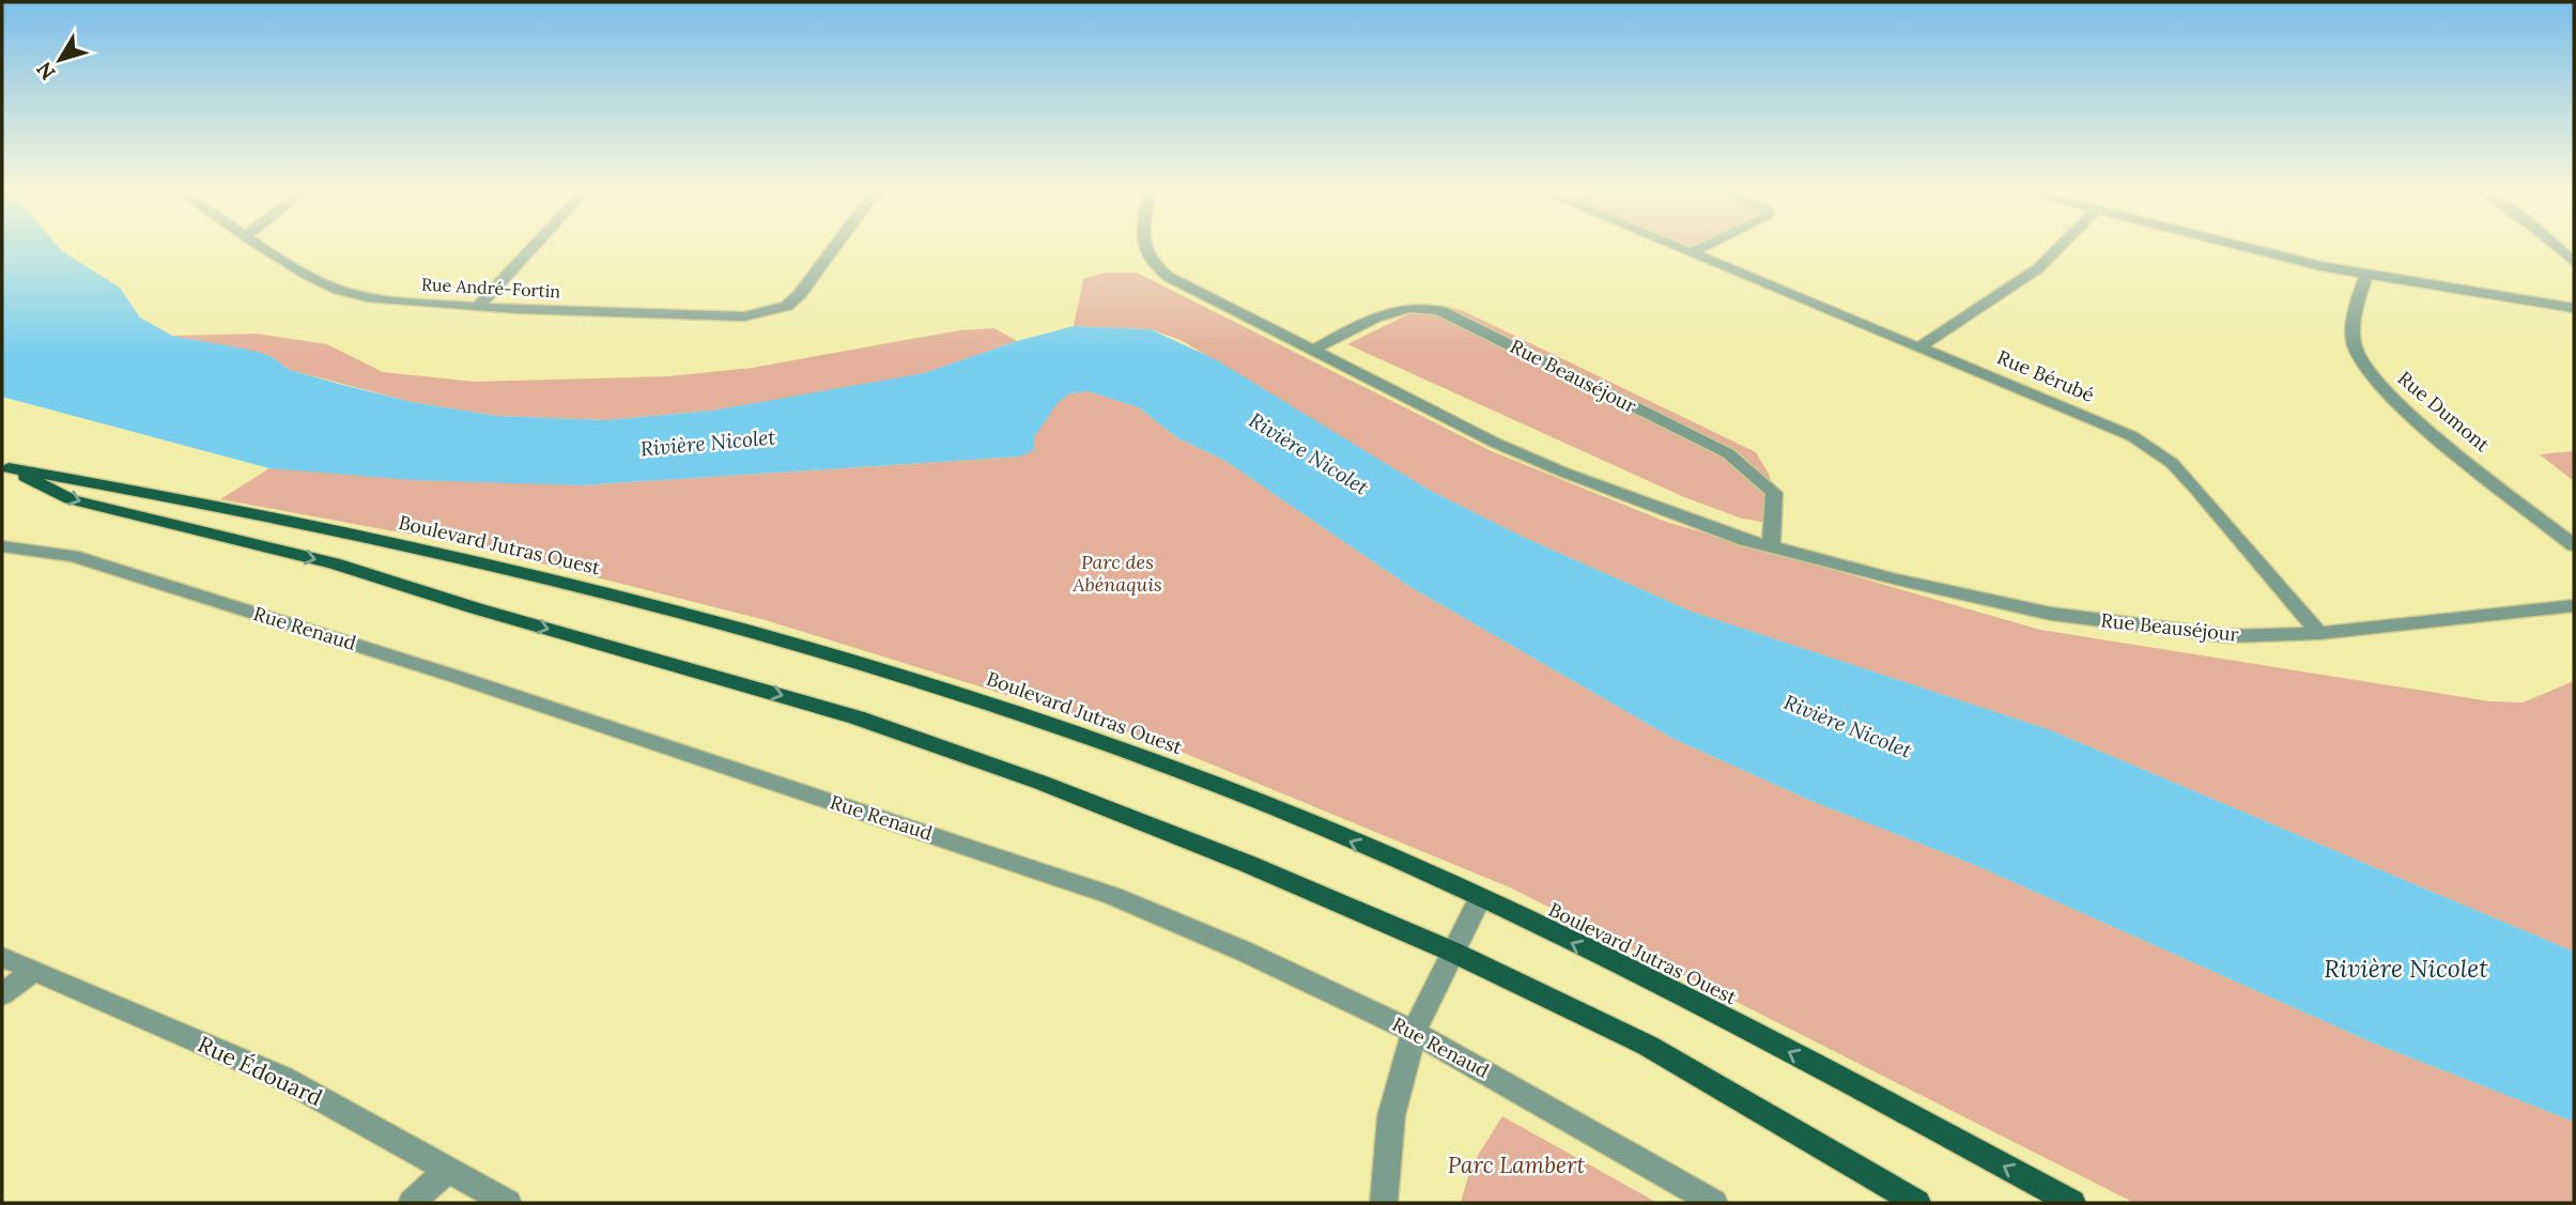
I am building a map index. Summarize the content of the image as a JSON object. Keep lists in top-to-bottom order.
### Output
{
  "streets": {
    "main road": ["Boulevard Jutras Ouest"],
    "street": [
      "Rue André-Fortin",
      "Rue Beauséjour",
      "Rue Bérubé",
      "Rue Dumont",
      "Rue Renaud",
      "Rue Édouard"
    ]
  },
  "crossings": [
    ["Rue Beauséjour", "Rue Bérubé"]
  ],
  "water": ["Rivière Nicolet"],
  "parks": ["Parc des Abénaquis", "Parc Lambert"],
  "north": "bottom left"
}
